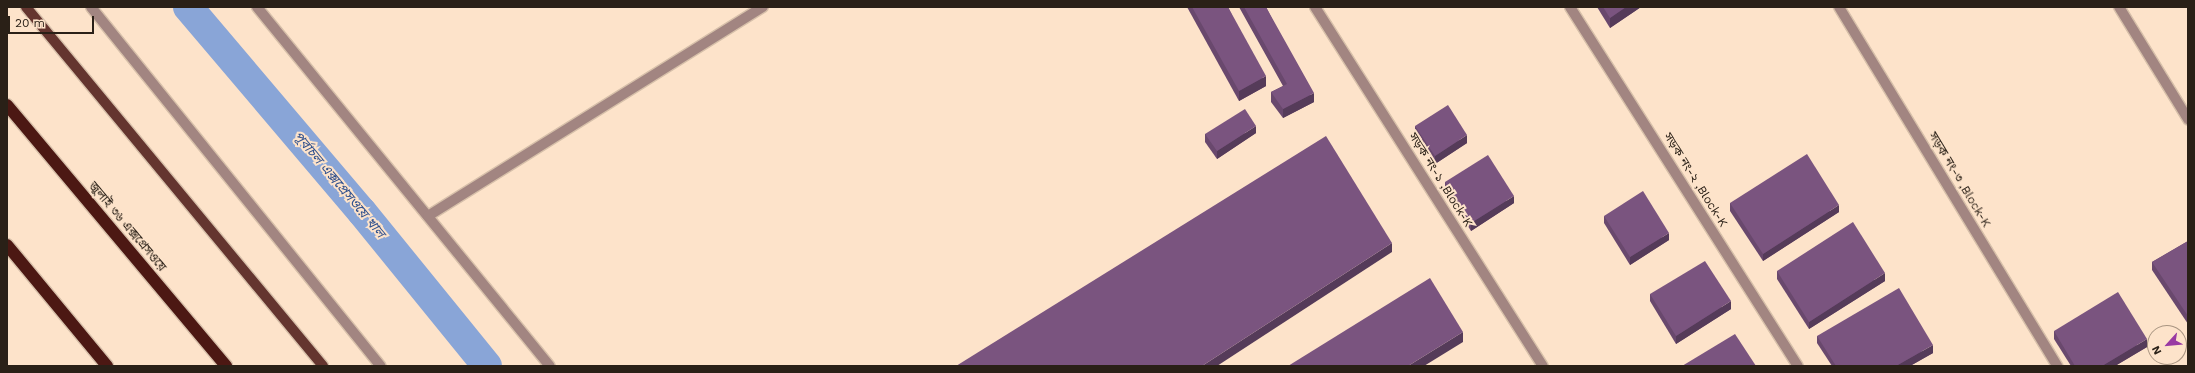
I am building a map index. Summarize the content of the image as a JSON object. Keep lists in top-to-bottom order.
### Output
{
  "streets": {
    "highway": ["জুলাই ৩৬ এক্সপ্রেসওয়ে"],
    "street": ["সড়ক নং-১ ,Block-K", "সড়ক নং-২ ,Block-K", "সড়ক নং-৩ ,Block-K"]
  },
  "water": ["পূর্বাচল এক্সপ্রেসওয়ে খাল"],
  "scale_bar": "20 m",
  "north": "bottom left"
}
